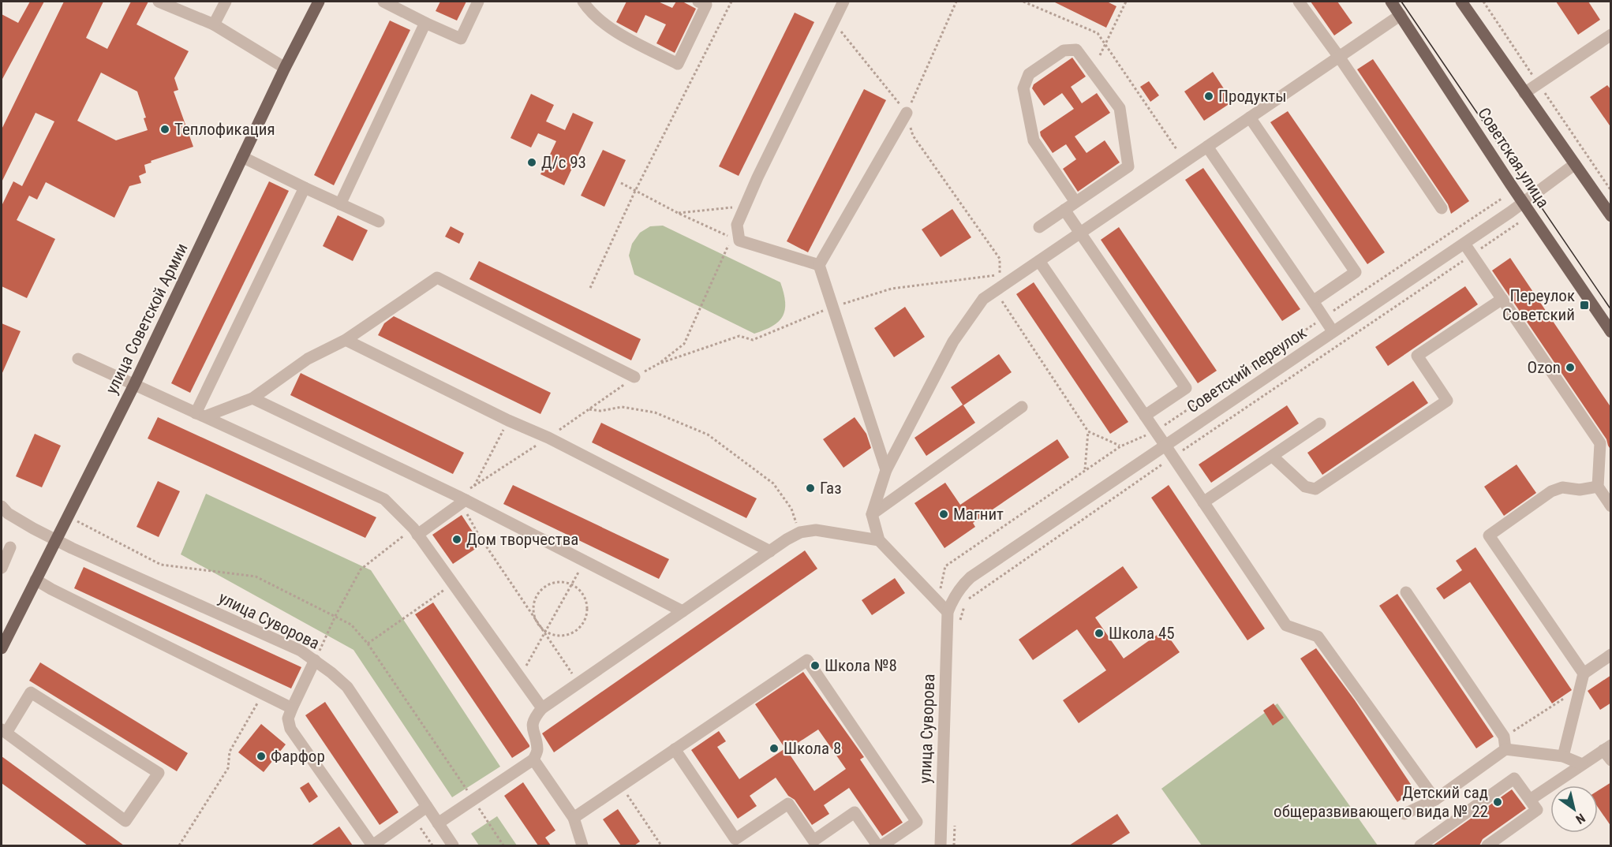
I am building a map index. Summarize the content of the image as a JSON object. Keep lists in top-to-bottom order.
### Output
{
  "streets": {
    "main road": ["Советская улица", "улица Советской Армии"],
    "street": ["Советский переулок", "улица Суворова"]
  },
  "crossings": [
    ["Советская улица", "Советский переулок"],
    ["улица Советской Армии", "улица Суворова"],
    ["Советский переулок", "улица Суворова"]
  ],
  "places": {
    "other": [
      "Продукты",
      "Теплофикация",
      "Д/с 93",
      "Ozon",
      "Газ",
      "Магнит",
      "Дом творчества",
      "Школа 45",
      "Школа №8",
      "Школа 8",
      "Фарфор",
      "Детский сад общеразвивающего вида № 22"
    ],
    "transit": ["Переулок Советский"]
  },
  "north": "bottom right"
}
